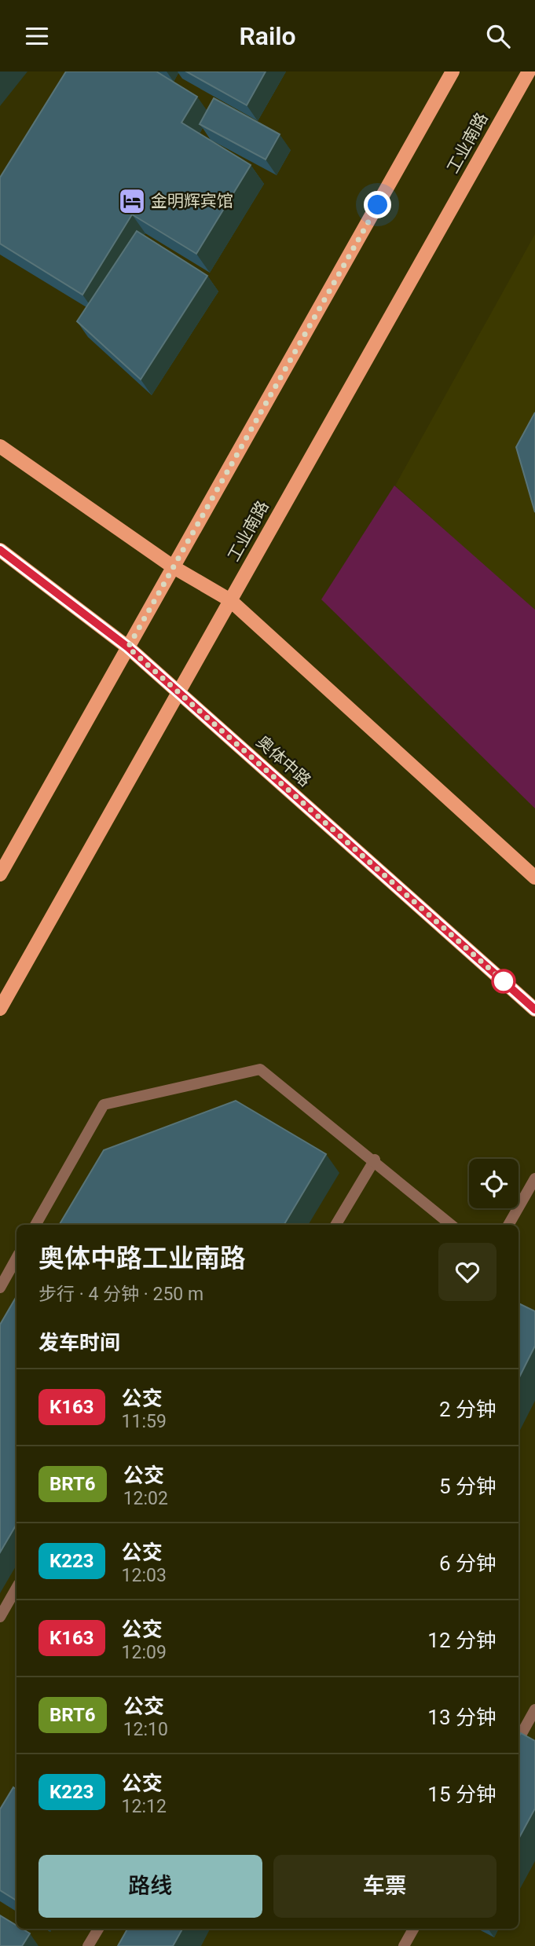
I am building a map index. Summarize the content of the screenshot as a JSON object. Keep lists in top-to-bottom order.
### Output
{
  "streets": {
    "main road": ["工业南路", "奥体中路"]
  },
  "crossings": [
    ["工业南路", "奥体中路"]
  ],
  "places": {
    "hotel": ["金明辉宾馆"]
  },
  "lines": ["bus line K163"],
  "page": {
    "header": "Railo",
    "heading": [
      ["奥体中路工业南路", "步行 · 4 分钟 · 250 m"],
      "发车时间"
    ],
    "list": [
      {
        "mark": "K163",
        "name": "公交",
        "note": "11:59",
        "value": "2 分钟"
      },
      {
        "mark": "BRT6",
        "name": "公交",
        "note": "12:02",
        "value": "5 分钟"
      },
      {
        "mark": "K223",
        "name": "公交",
        "note": "12:03",
        "value": "6 分钟"
      },
      {
        "mark": "K163",
        "name": "公交",
        "note": "12:09",
        "value": "12 分钟"
      },
      {
        "mark": "BRT6",
        "name": "公交",
        "note": "12:10",
        "value": "13 分钟"
      },
      {
        "mark": "K223",
        "name": "公交",
        "note": "12:12",
        "value": "15 分钟"
      }
    ],
    "buttons": ["路线", "车票"]
  }
}
